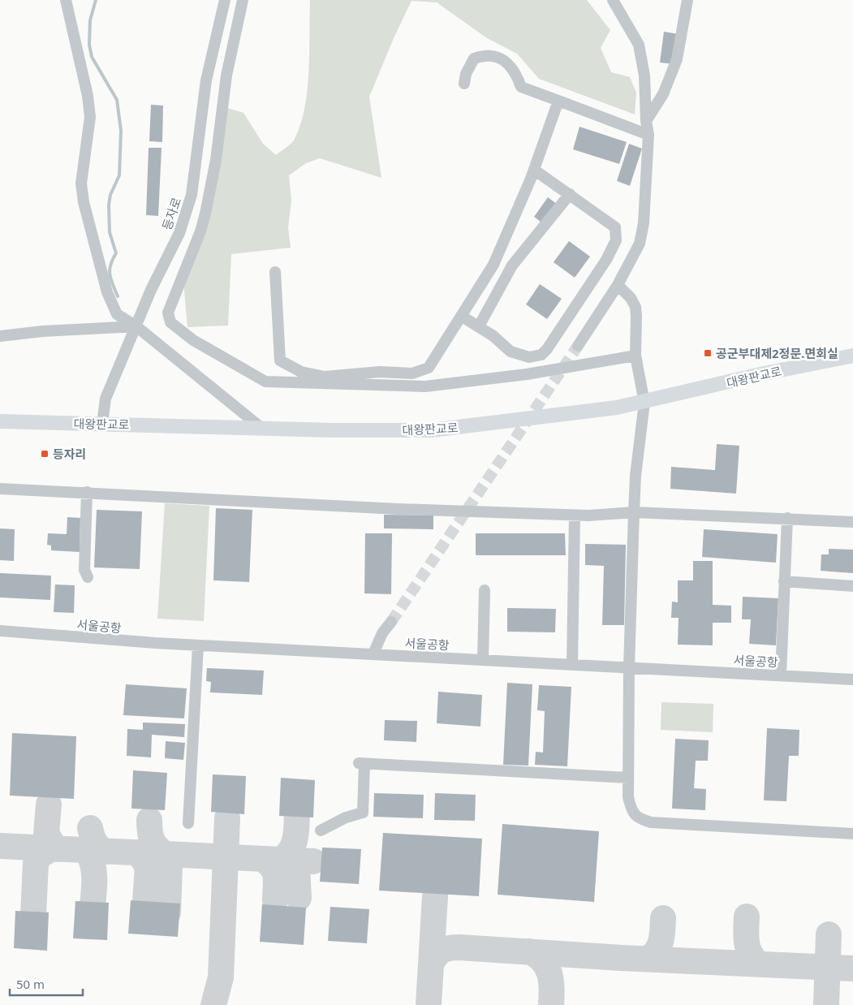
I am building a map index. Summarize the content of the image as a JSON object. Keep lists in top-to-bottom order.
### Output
{
  "streets": {
    "main road": ["대왕판교로"],
    "street": ["등자로", "서울공항"]
  },
  "crossings": [
    ["등자로", "대왕판교로"]
  ],
  "places": {
    "transit": ["공군부대제2정문.면회실", "등자리"]
  },
  "scale_bar": "50 m"
}
